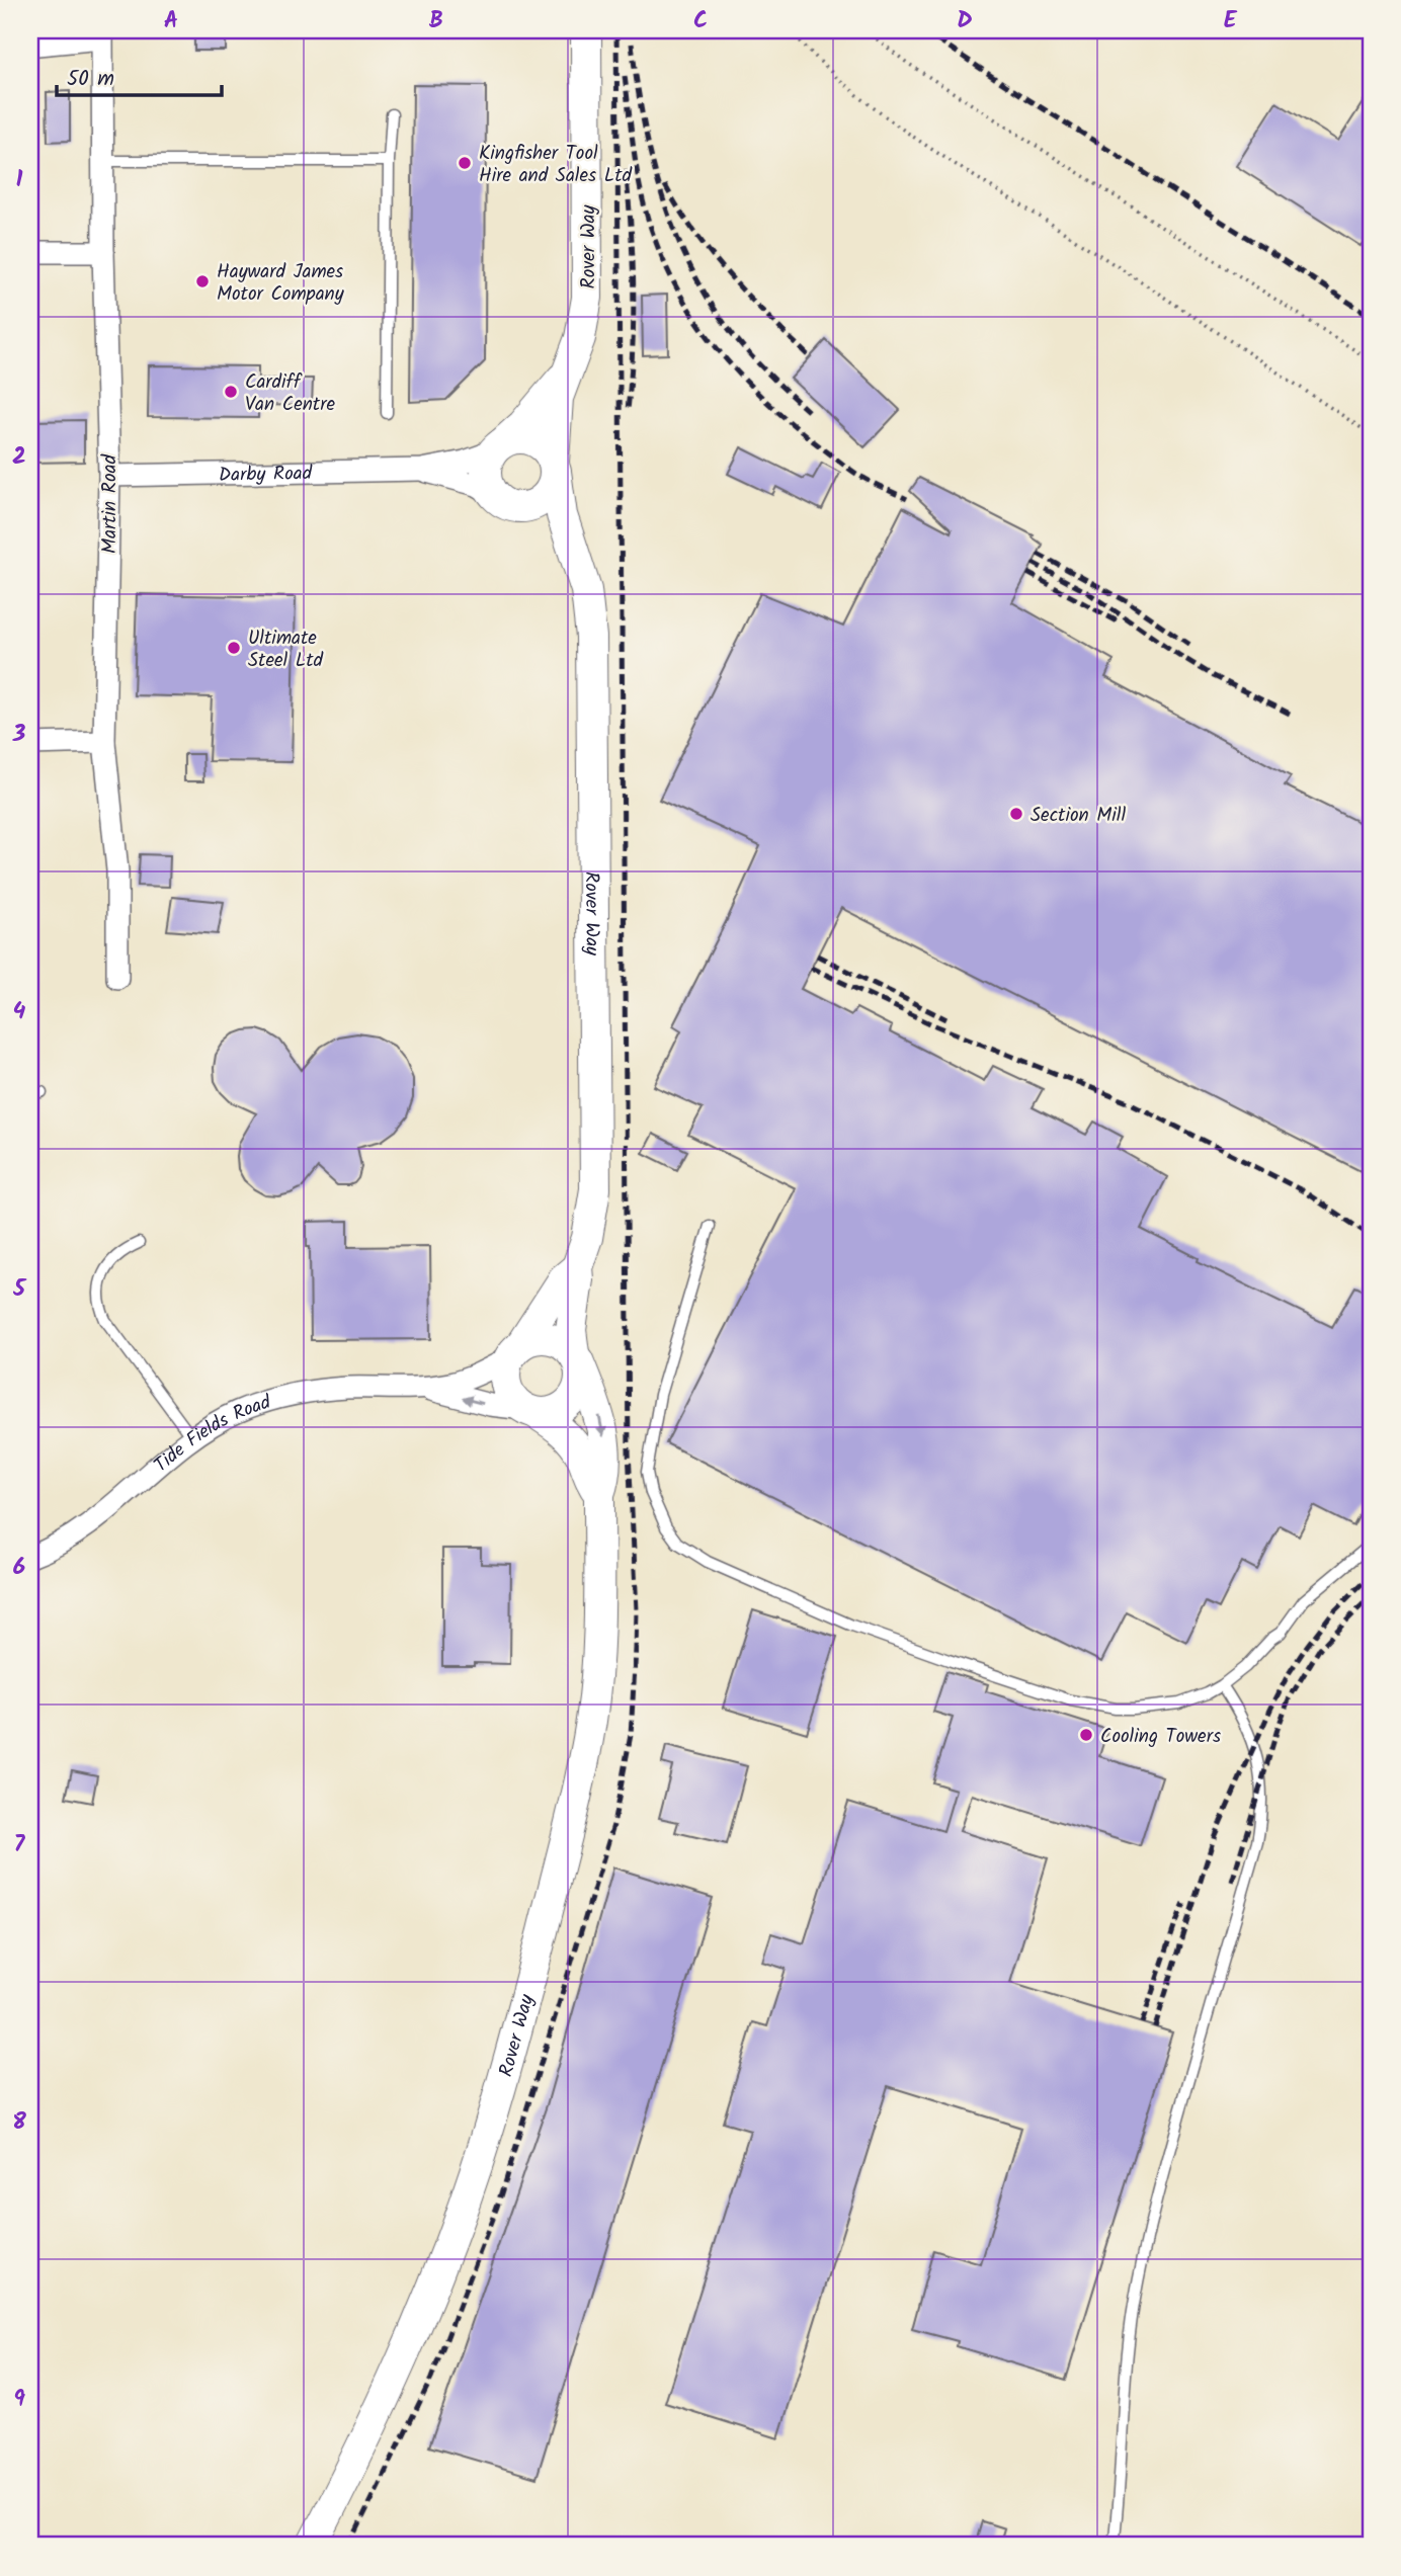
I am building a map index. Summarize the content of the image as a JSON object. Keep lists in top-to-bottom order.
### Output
{
  "streets": {
    "street": [
      "Rover Way",
      "Darby Road",
      "Martin Road",
      "Tide Fields Road"
    ]
  },
  "crossings": [
    ["Rover Way", "Darby Road"],
    ["Rover Way", "Tide Fields Road"],
    ["Darby Road", "Martin Road"]
  ],
  "places": [
    "Kingfisher Tool Hire and Sales Ltd",
    "Hayward James Motor Company",
    "Cardiff Van Centre",
    "Ultimate Steel Ltd",
    "Section Mill",
    "Cooling Towers"
  ],
  "scale_bar": "50 m",
  "grid": {
    "columns": [
      "A",
      "B",
      "C",
      "D",
      "E"
    ],
    "rows": [
      "1",
      "2",
      "3",
      "4",
      "5",
      "6",
      "7",
      "8",
      "9"
    ]
  }
}
